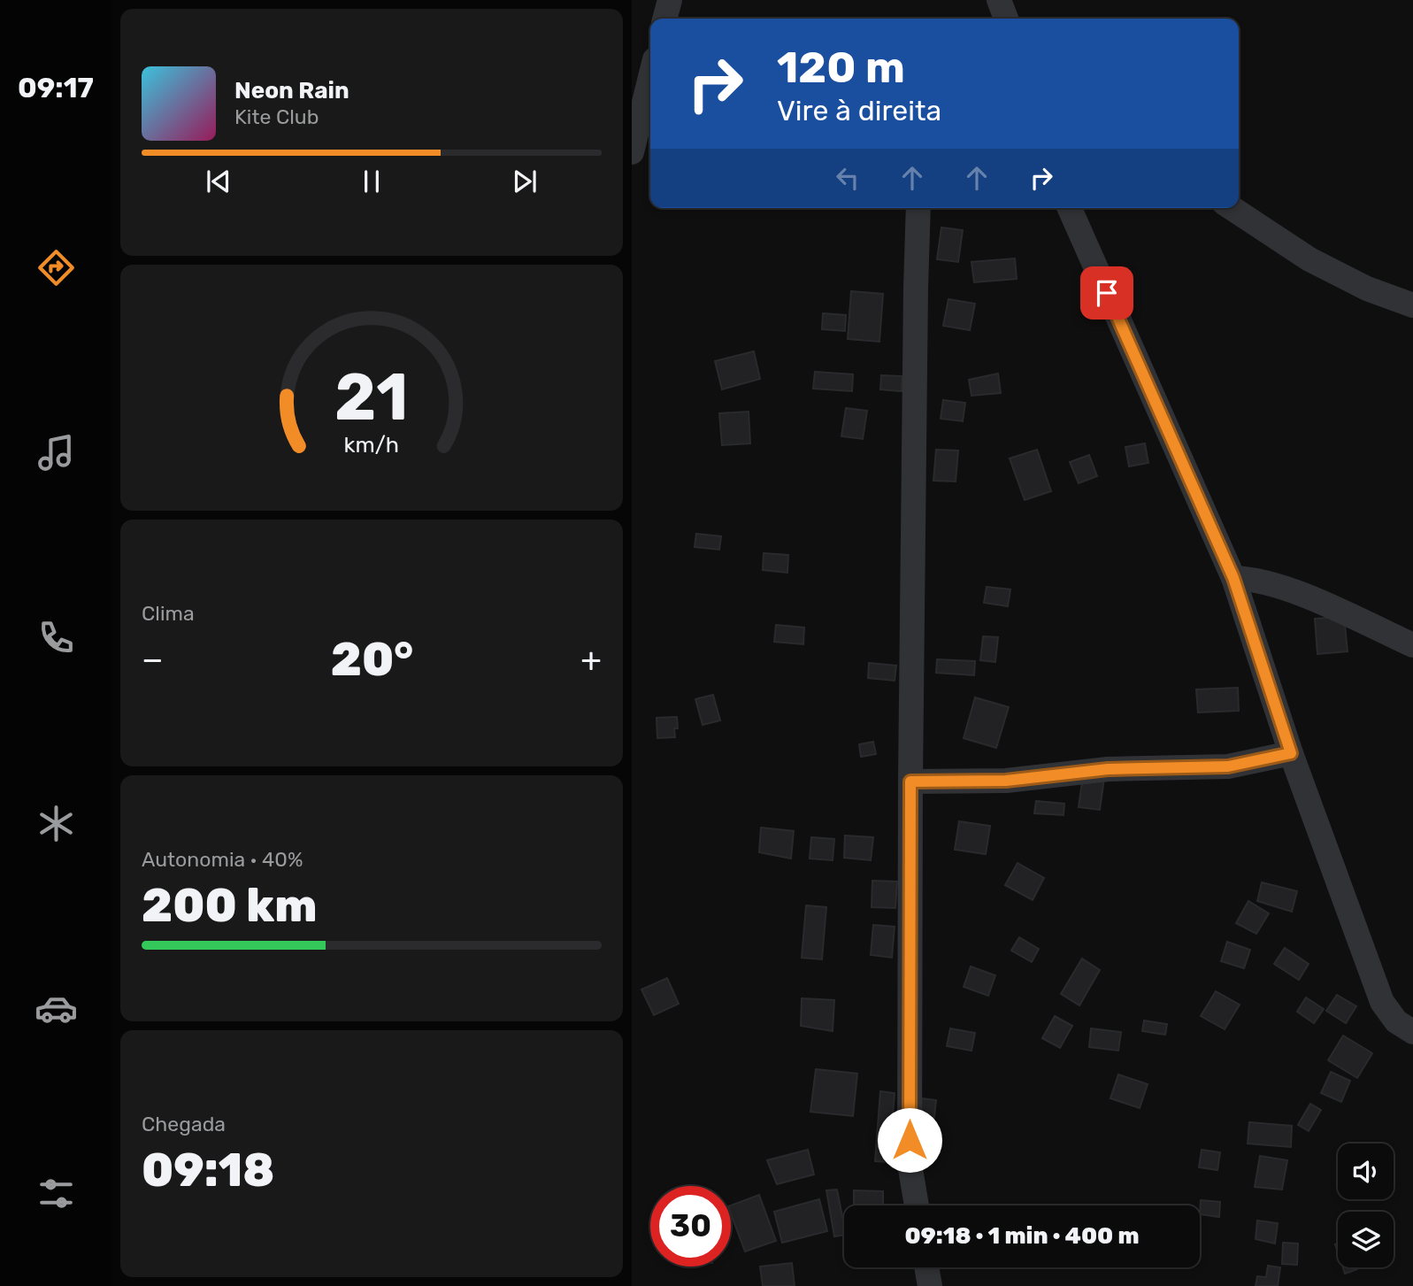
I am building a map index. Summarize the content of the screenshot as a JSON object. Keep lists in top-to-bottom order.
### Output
{
  "page": {
    "tabs": "09:17",
    "turn": ["120 m", "Vire à direita"],
    "song": ["Neon Rain", "Kite Club"],
    "tile": [
      "Clima",
      ["Autonomia · 40%", "200 km"],
      ["Chegada", "09:18"]
    ],
    "heat": ["−", "20°", "+"],
    "limit": "30",
    "trip": "09:18 · 1 min · 400 m",
    "gauge": ["21", "km/h"]
  }
}
